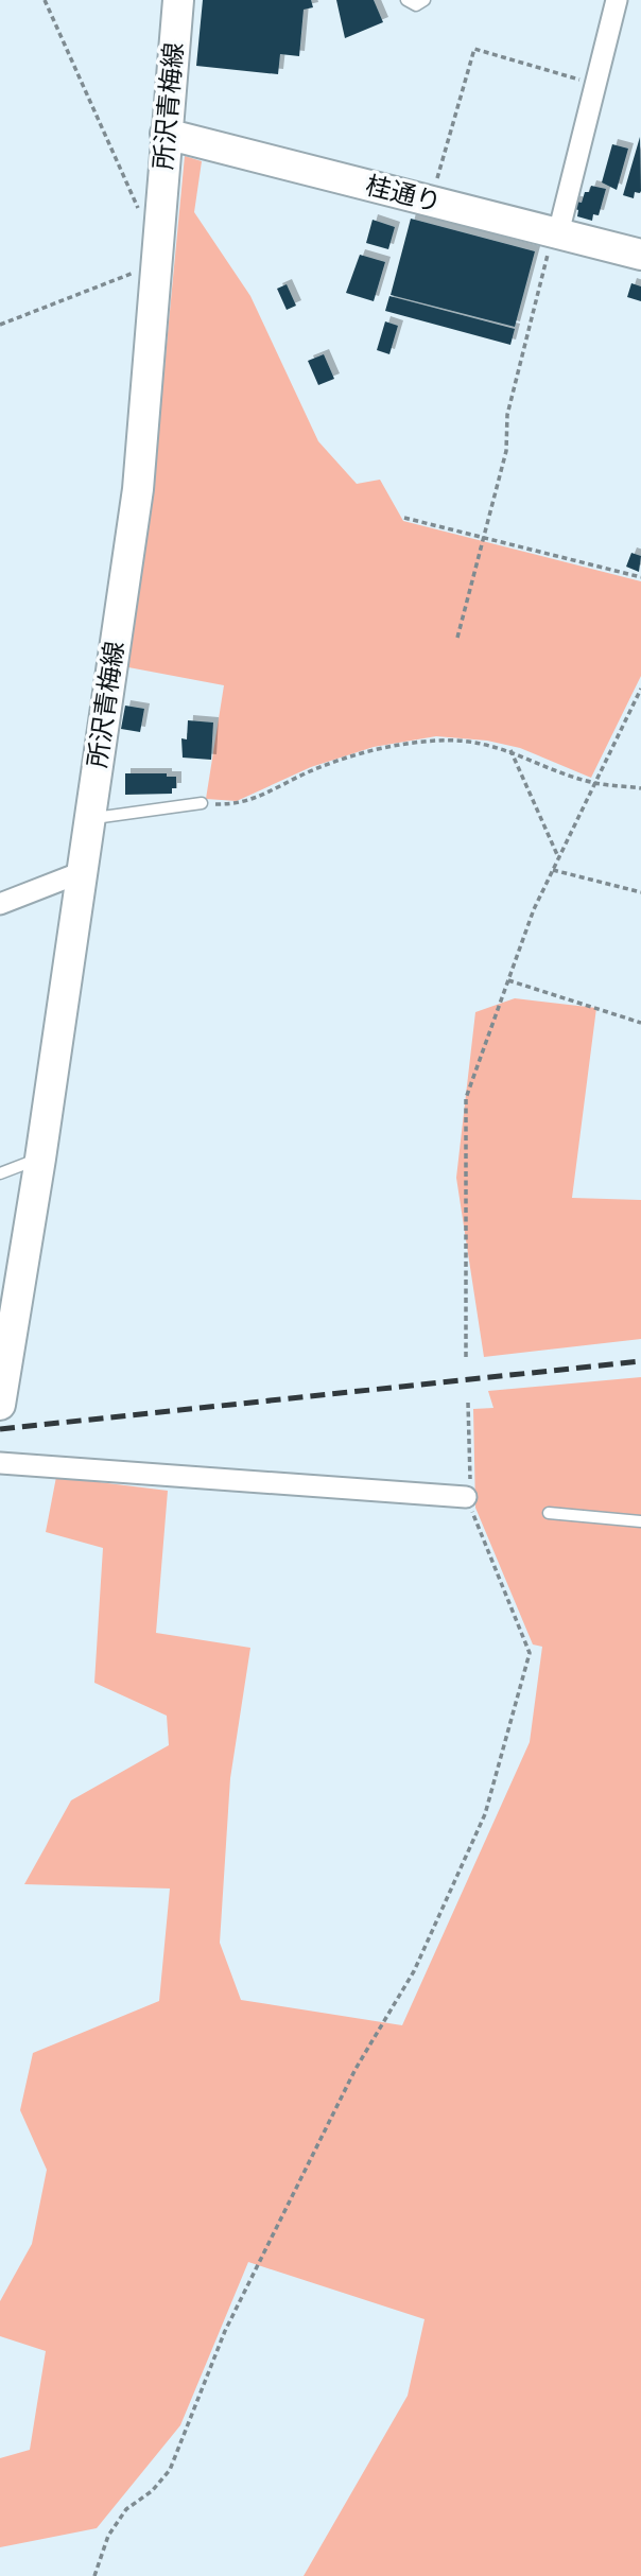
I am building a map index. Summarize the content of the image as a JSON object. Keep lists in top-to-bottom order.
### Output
{
  "streets": {
    "main road": ["所沢青梅線", "桂通り"]
  },
  "crossings": [
    ["所沢青梅線", "桂通り"]
  ]
}
